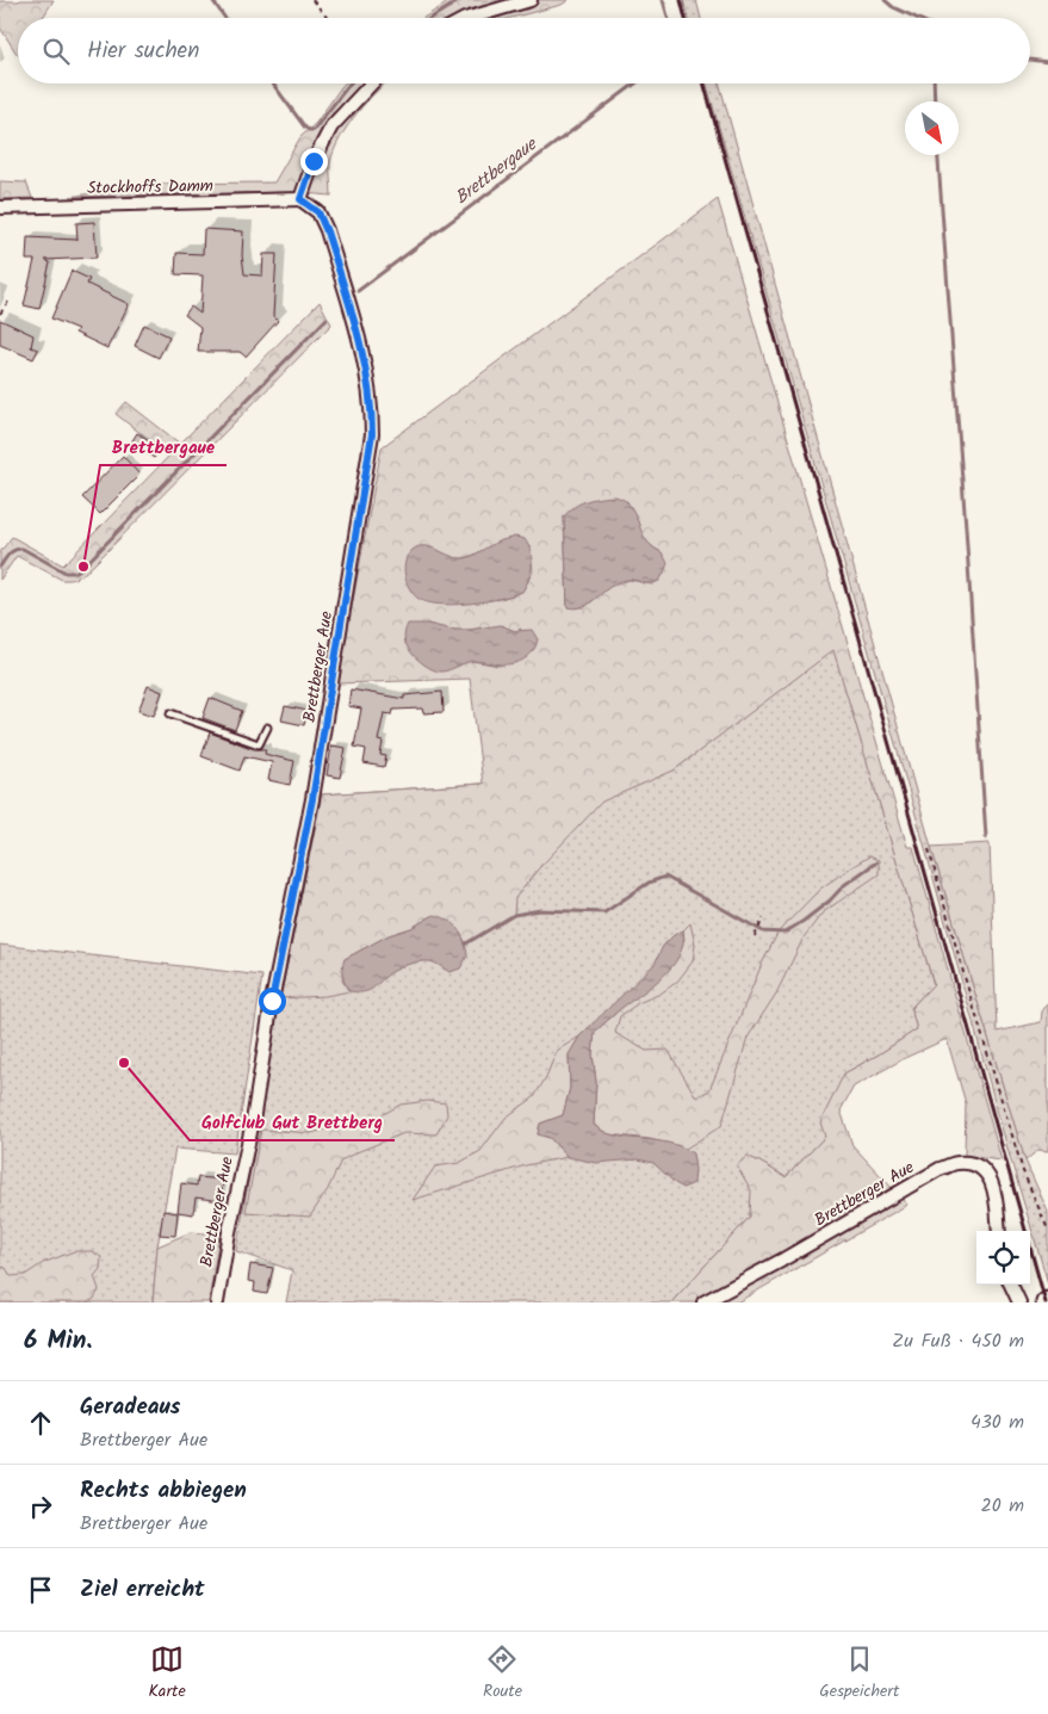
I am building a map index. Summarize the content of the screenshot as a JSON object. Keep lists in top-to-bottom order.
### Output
{
  "streets": {
    "street": ["Stockhoffs Damm", "Brettberger Aue"]
  },
  "crossings": [
    ["Stockhoffs Damm", "Brettberger Aue"]
  ],
  "water": ["Brettbergaue"],
  "places": ["Brettbergaue", "Golfclub Gut Brettberg"],
  "north": "bottom right",
  "page": {
    "search": "Hier suchen",
    "heading": ["6 Min.", "Zu Fuß · 450 m"],
    "list": [
      ["Geradeaus", "Brettberger Aue", "430 m"],
      ["Rechts abbiegen", "Brettberger Aue", "20 m"],
      "Ziel erreicht"
    ],
    "nav": ["Karte", "Route", "Gespeichert"]
  }
}
